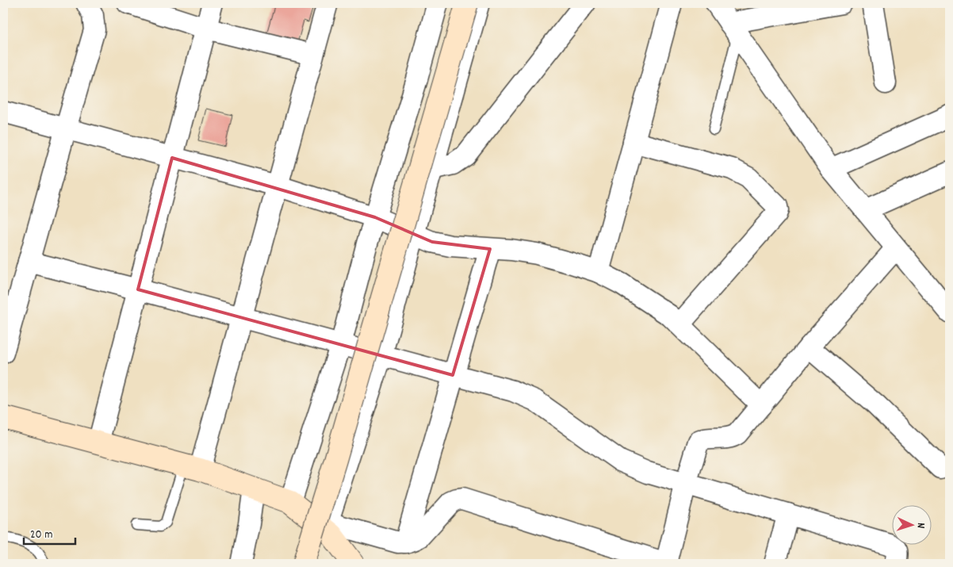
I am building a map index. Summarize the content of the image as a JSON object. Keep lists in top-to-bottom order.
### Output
{
  "scale_bar": "20 m",
  "north": "right"
}
